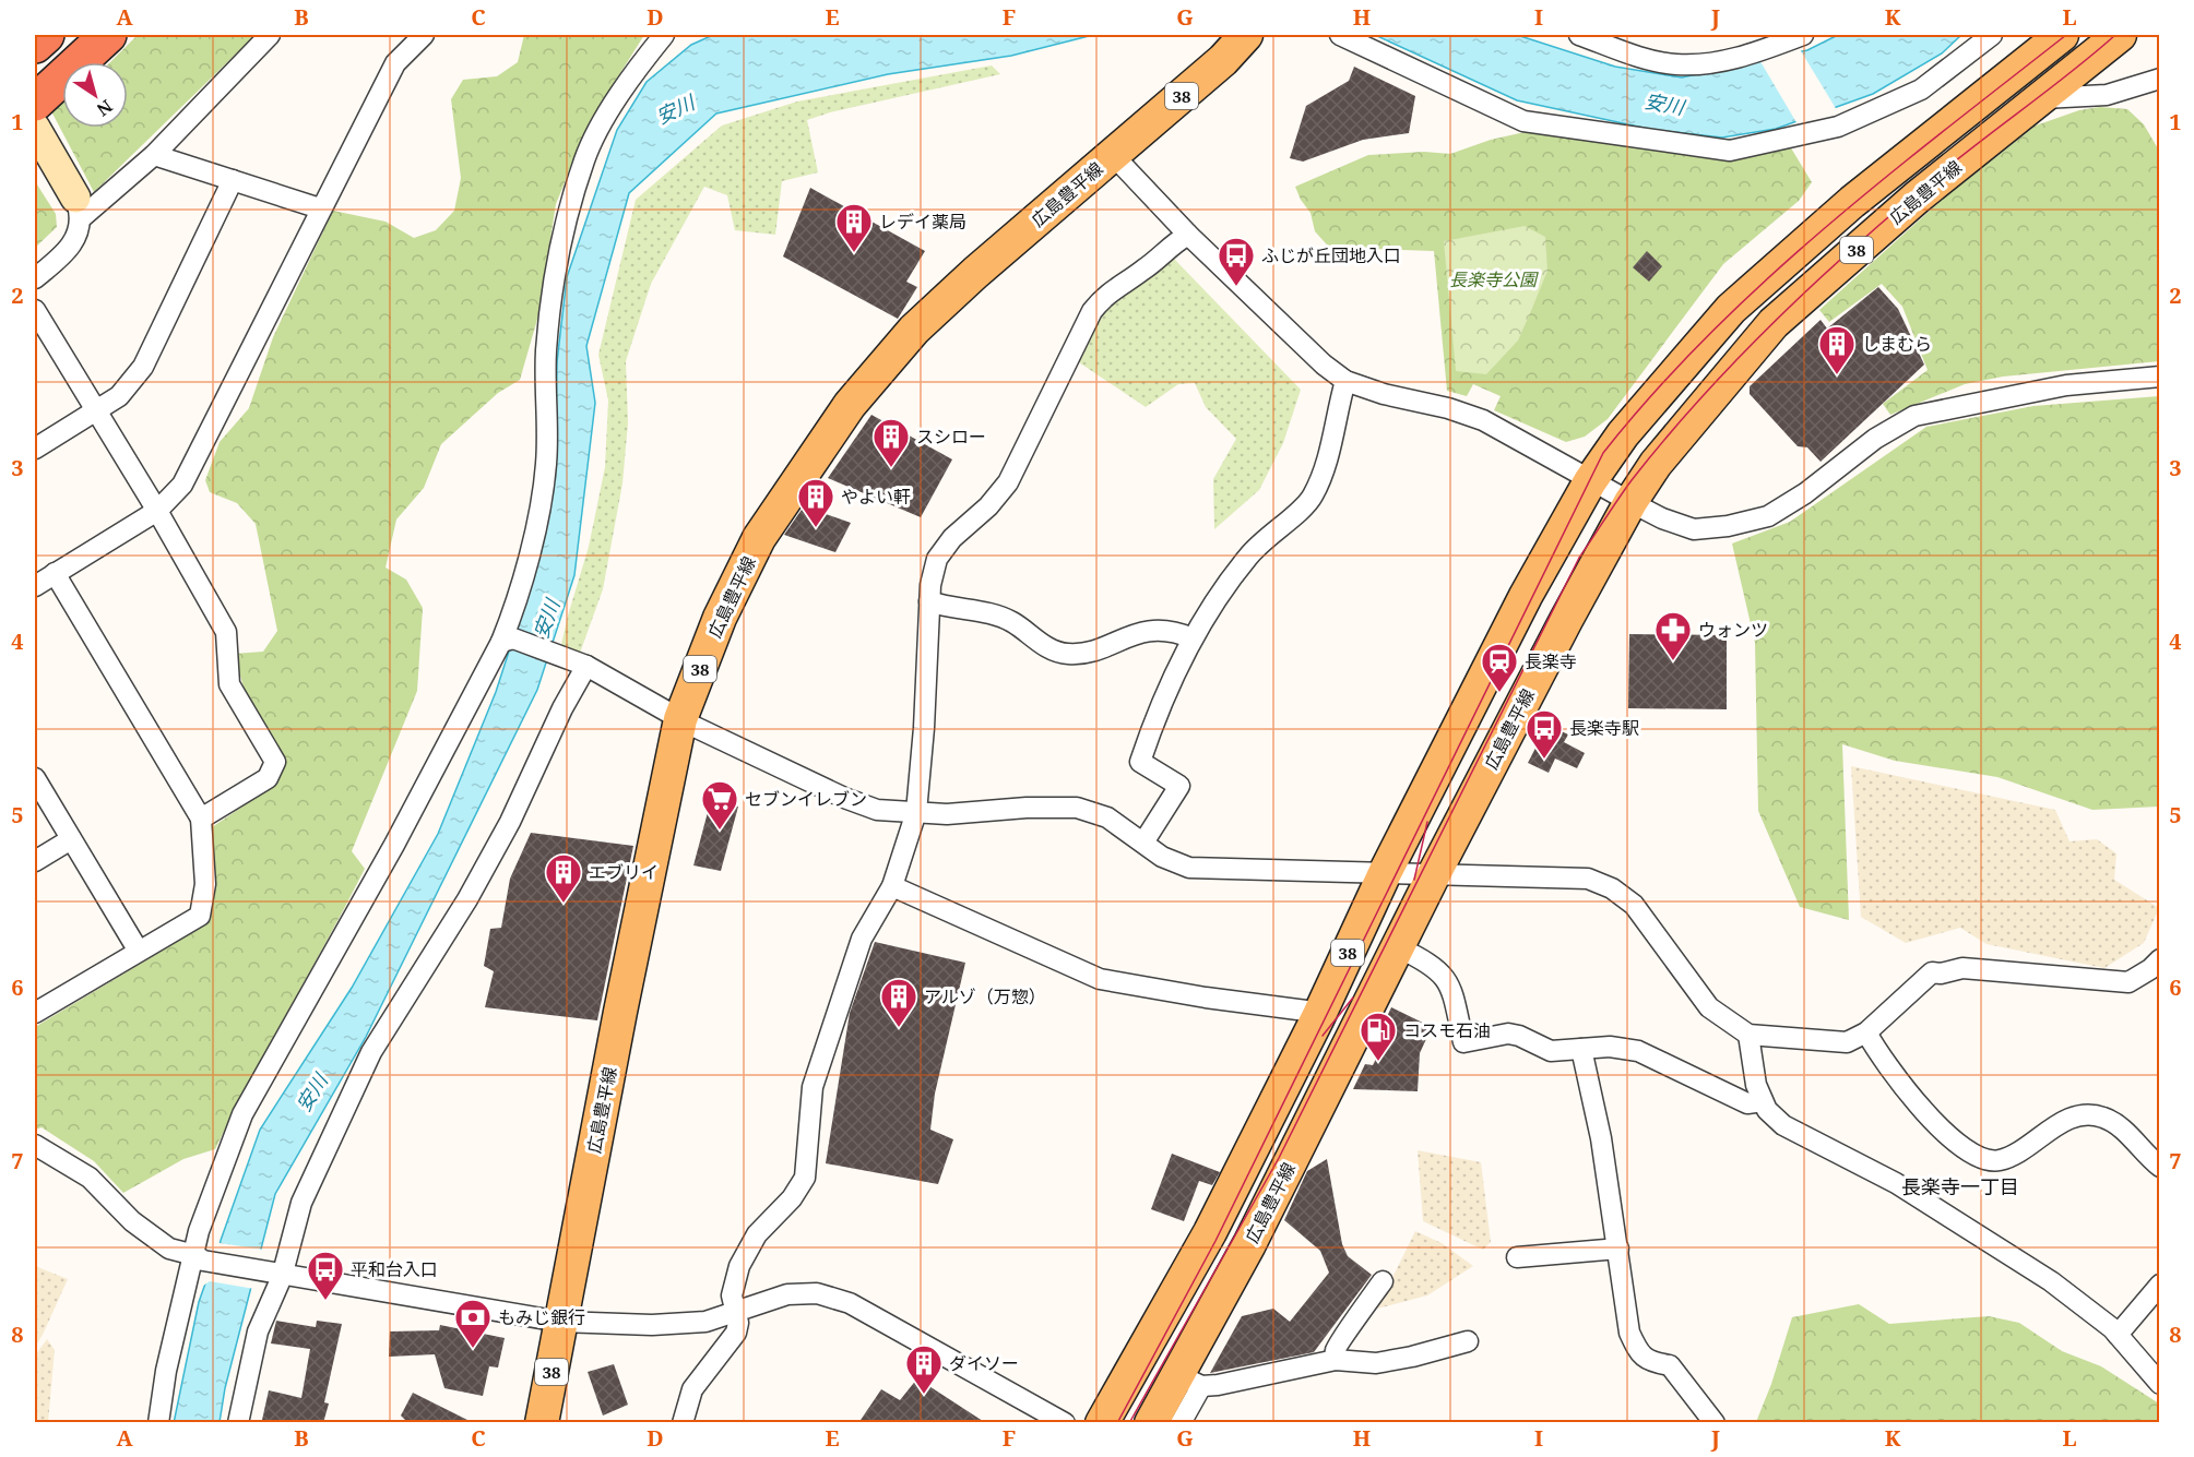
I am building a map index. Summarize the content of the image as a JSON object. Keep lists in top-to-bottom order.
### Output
{
  "streets": {
    "main road": ["38", "広島豊平線"]
  },
  "districts": ["長楽寺一丁目"],
  "water": ["安川"],
  "parks": ["長楽寺公園"],
  "places": {
    "building": [
      "レデイ薬局",
      "しまむら",
      "スシロー",
      "やよい軒",
      "エブリイ",
      "アルゾ（万惣）",
      "ダイソー"
    ],
    "bus stop": ["ふじが丘団地入口", "長楽寺駅", "平和台入口"],
    "pharmacy": ["ウォンツ"],
    "station": ["長楽寺"],
    "supermarket": ["セブンイレブン"],
    "fuel station": ["コスモ石油"],
    "bank": ["もみじ銀行"]
  },
  "north": "bottom right",
  "grid": {
    "columns": [
      "A",
      "B",
      "C",
      "D",
      "E",
      "F",
      "G",
      "H",
      "I",
      "J",
      "K",
      "L"
    ],
    "rows": [
      "1",
      "2",
      "3",
      "4",
      "5",
      "6",
      "7",
      "8"
    ]
  }
}
